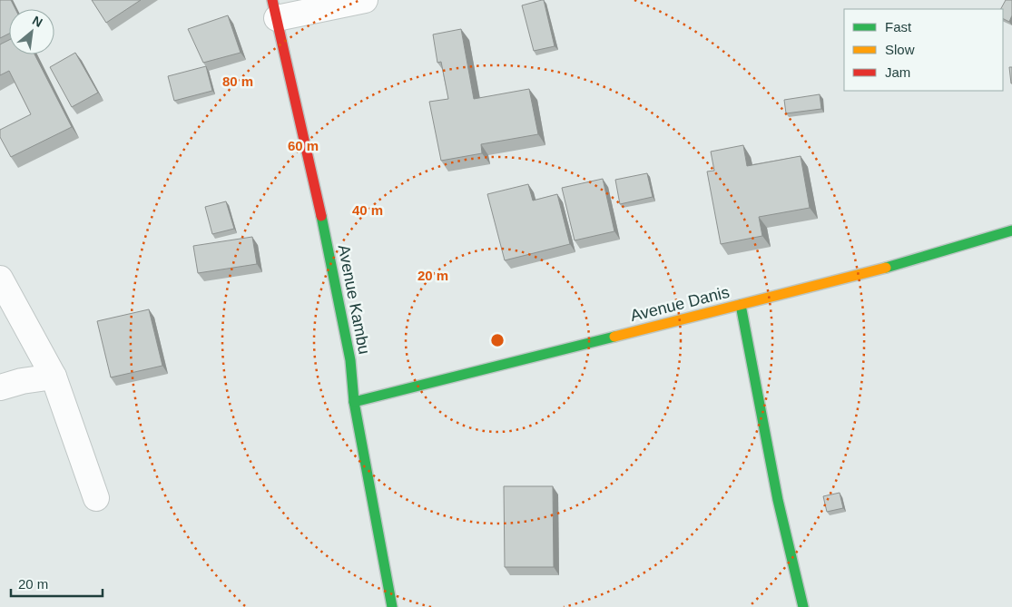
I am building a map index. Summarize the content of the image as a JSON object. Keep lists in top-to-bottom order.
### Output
{
  "streets": {
    "street": ["Avenue Kambu", "Avenue Danis"]
  },
  "crossings": [
    ["Avenue Kambu", "Avenue Danis"]
  ],
  "legend": ["Fast", "Slow", "Jam"],
  "scale_bar": "20 m",
  "north": "top right",
  "rings": [
    "80 m",
    "60 m",
    "40 m",
    "20 m"
  ]
}
